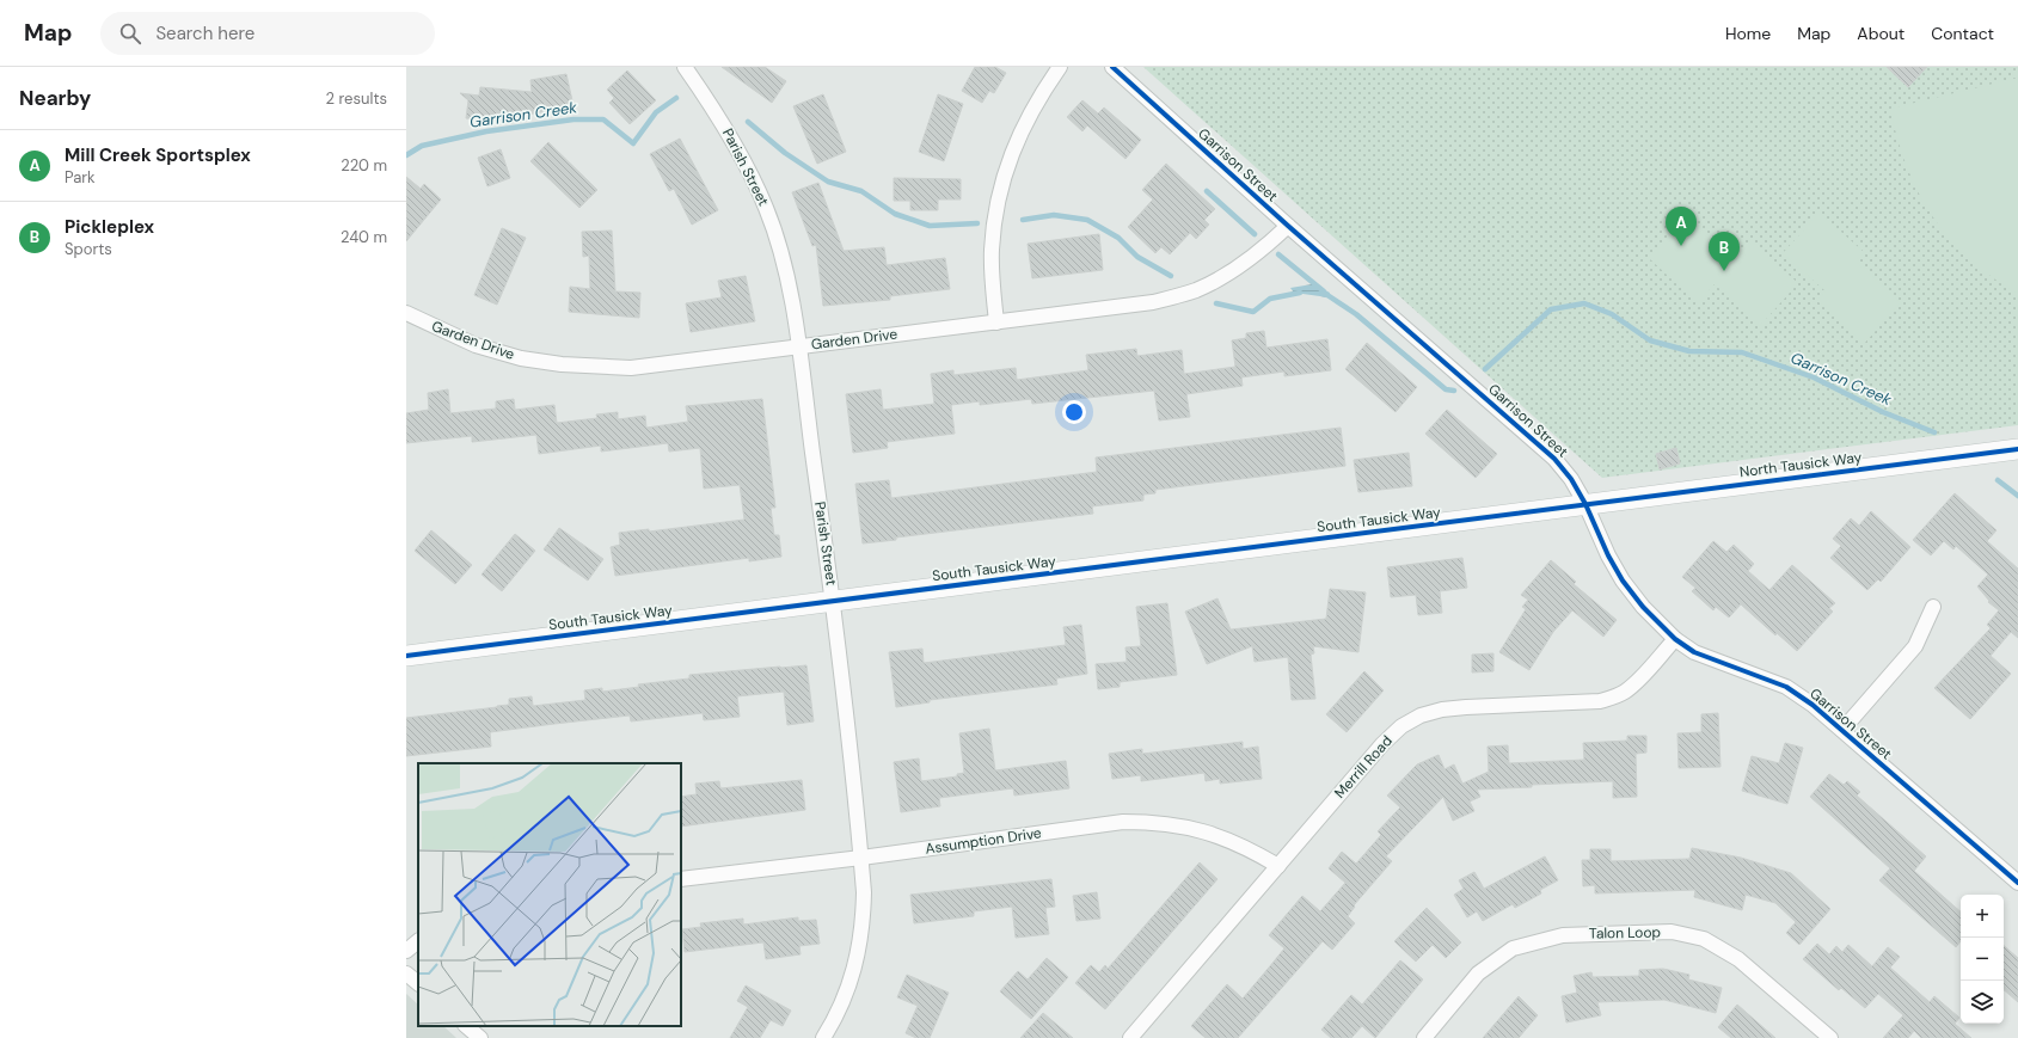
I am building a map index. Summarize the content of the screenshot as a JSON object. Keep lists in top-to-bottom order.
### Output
{
  "streets": {
    "main road": ["North Tausick Way", "South Tausick Way"],
    "street": [
      "Garrison Street",
      "Parish Street",
      "Garden Drive",
      "Merrill Road",
      "Assumption Drive",
      "Talon Loop"
    ]
  },
  "crossings": [
    ["Garrison Street", "Garden Drive"],
    ["Garrison Street", "North Tausick Way"],
    ["Garrison Street", "South Tausick Way"],
    ["Garrison Street", "Merrill Road"],
    ["Parish Street", "Garden Drive"],
    ["Parish Street", "South Tausick Way"],
    ["Parish Street", "Assumption Drive"],
    ["North Tausick Way", "South Tausick Way"],
    ["Merrill Road", "Assumption Drive"]
  ],
  "water": ["Garrison Creek"],
  "page": {
    "header": "Map",
    "search": "Search here",
    "nav": [
      "Home",
      "Map",
      "About",
      "Contact"
    ],
    "heading": ["Nearby", "2 results"],
    "list": [
      {
        "mark": "A",
        "name": "Mill Creek Sportsplex",
        "note": "Park",
        "value": "220 m"
      },
      {
        "mark": "B",
        "name": "Pickleplex",
        "note": "Sports",
        "value": "240 m"
      }
    ],
    "pins": ["A", "B"],
    "map_buttons": ["+", "−"]
  }
}
